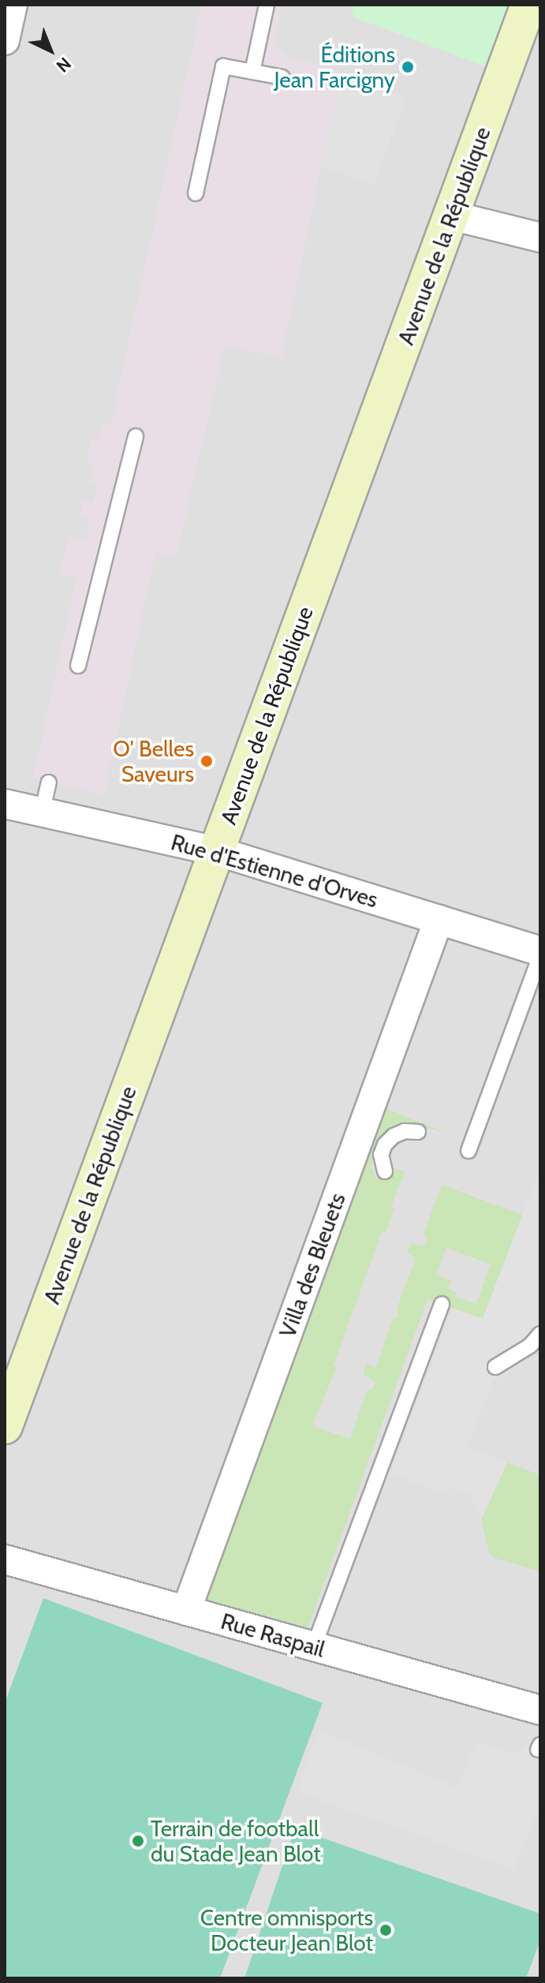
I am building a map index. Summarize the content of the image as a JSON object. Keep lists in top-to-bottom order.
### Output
{
  "streets": {
    "street": [
      "Avenue de la République",
      "Rue d'Estienne d'Orves",
      "Villa des Bleuets",
      "Rue Raspail"
    ]
  },
  "crossings": [
    ["Avenue de la République", "Rue d'Estienne d'Orves"],
    ["Rue d'Estienne d'Orves", "Villa des Bleuets"],
    ["Villa des Bleuets", "Rue Raspail"]
  ],
  "places": [
    "Éditions Jean Farcigny",
    "O' Belles Saveurs",
    "Terrain de football du Stade Jean Blot",
    "Centre omnisports Docteur Jean Blot"
  ],
  "north": "bottom right"
}
